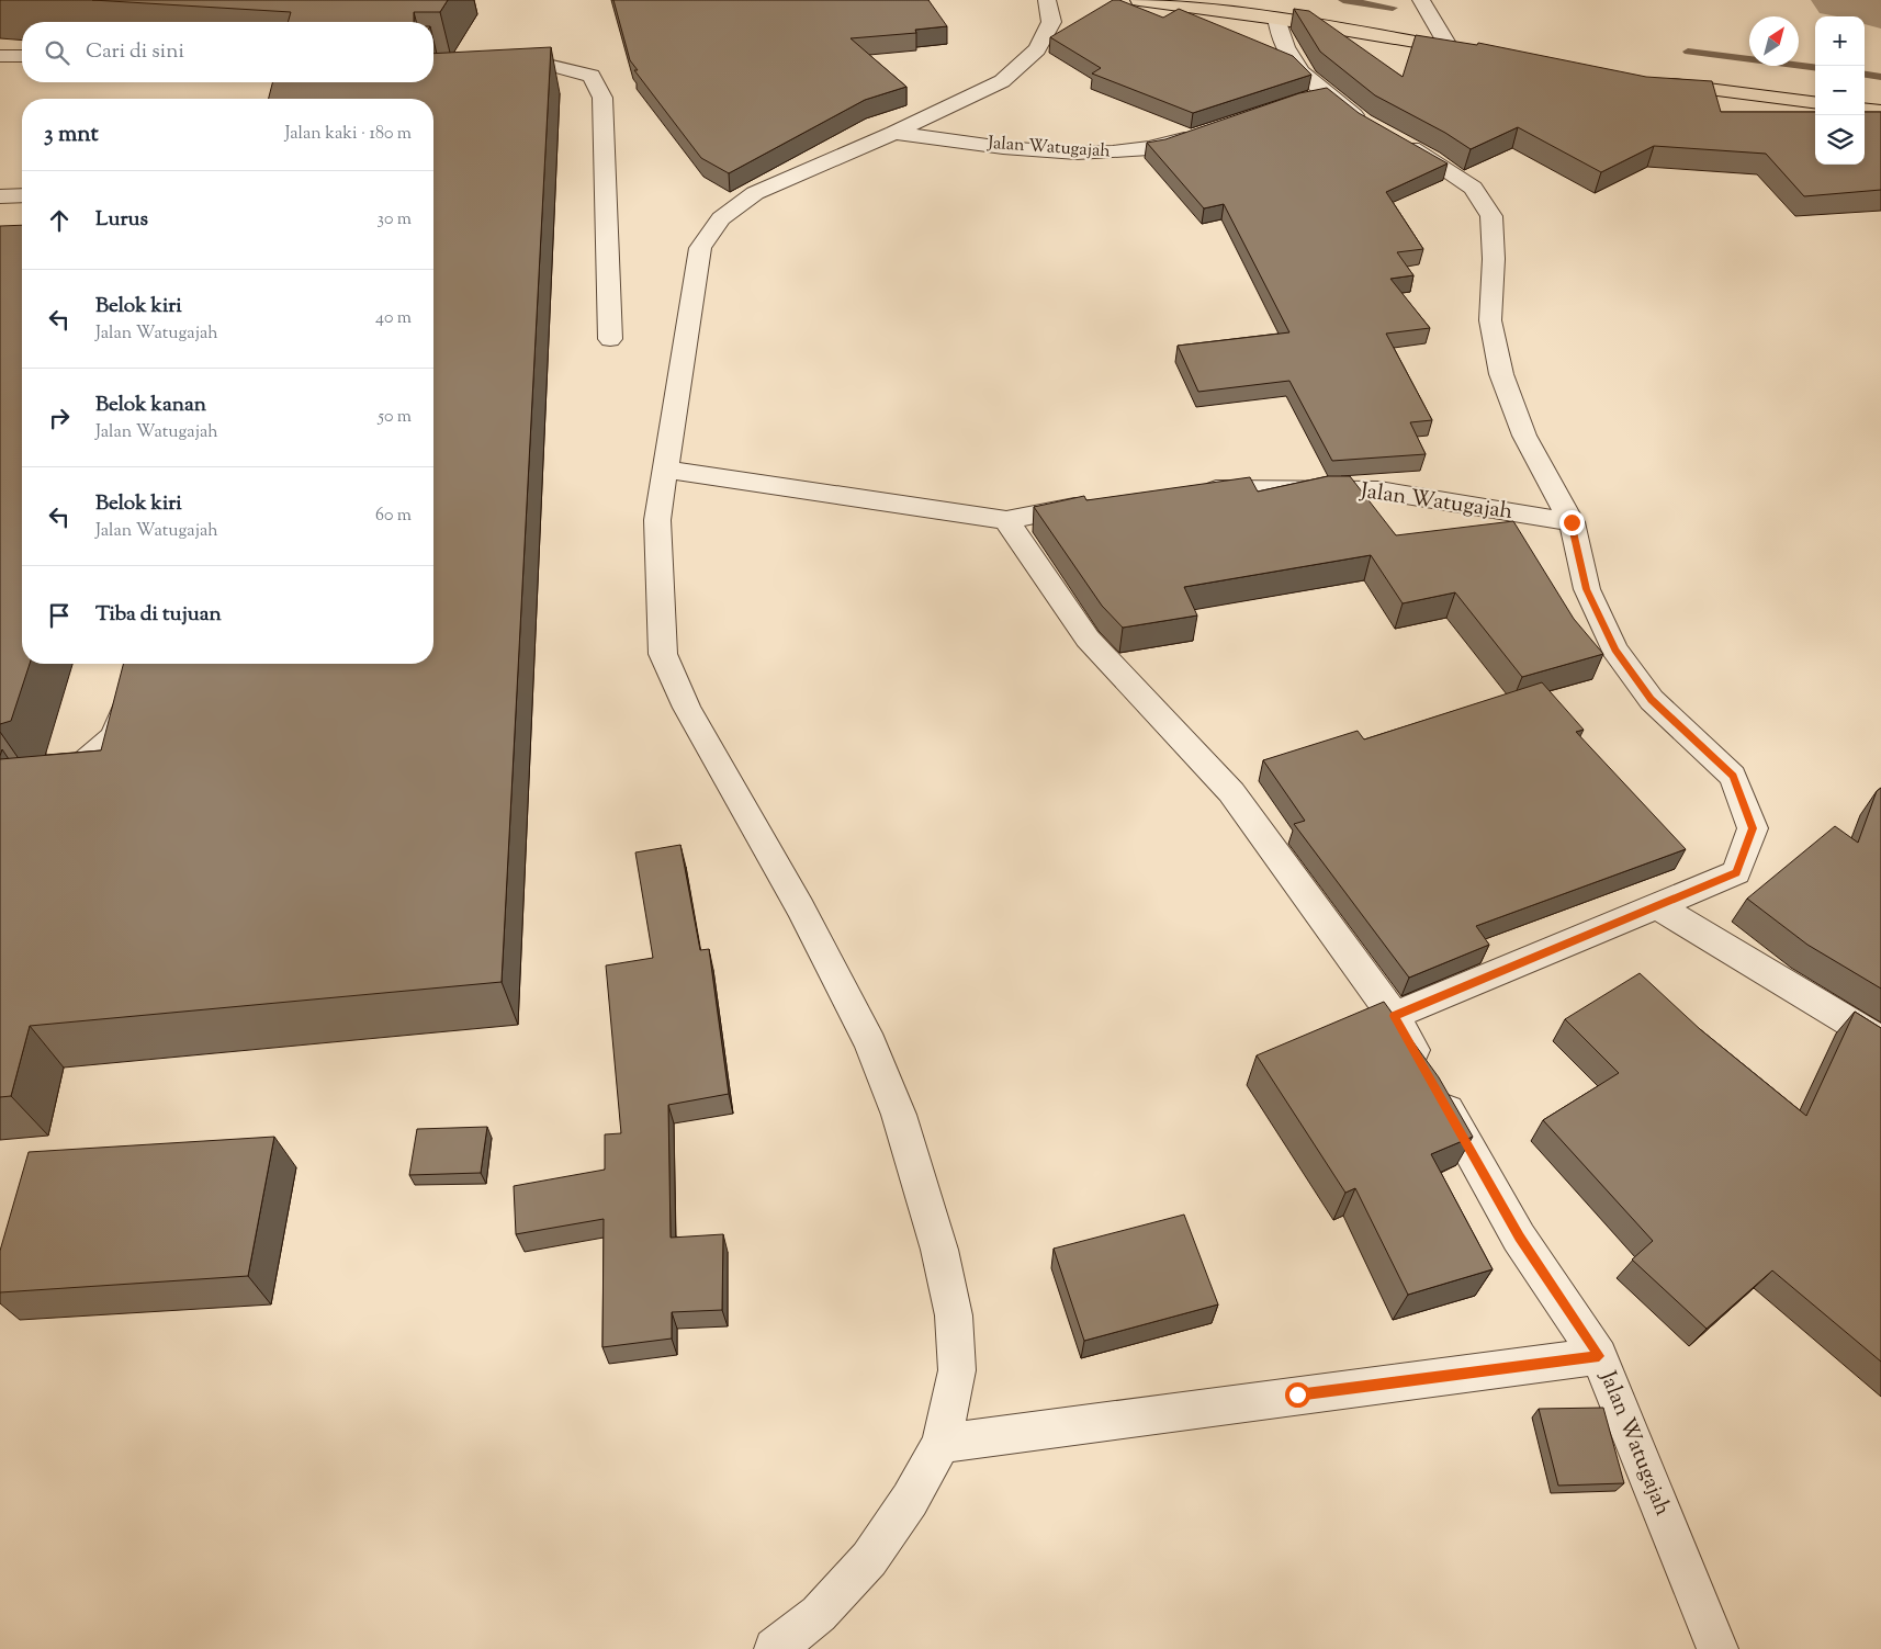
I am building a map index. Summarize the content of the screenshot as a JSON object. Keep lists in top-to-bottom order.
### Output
{
  "streets": {
    "street": ["Jalan Watugajah"]
  },
  "north": "top right",
  "page": {
    "map_buttons": ["+", "−"],
    "search": "Cari di sini",
    "heading": ["3 mnt", "Jalan kaki · 180 m"],
    "list": [
      ["Lurus", "30 m"],
      ["Belok kiri", "Jalan Watugajah", "40 m"],
      ["Belok kanan", "Jalan Watugajah", "50 m"],
      ["Belok kiri", "Jalan Watugajah", "60 m"],
      "Tiba di tujuan"
    ]
  }
}
